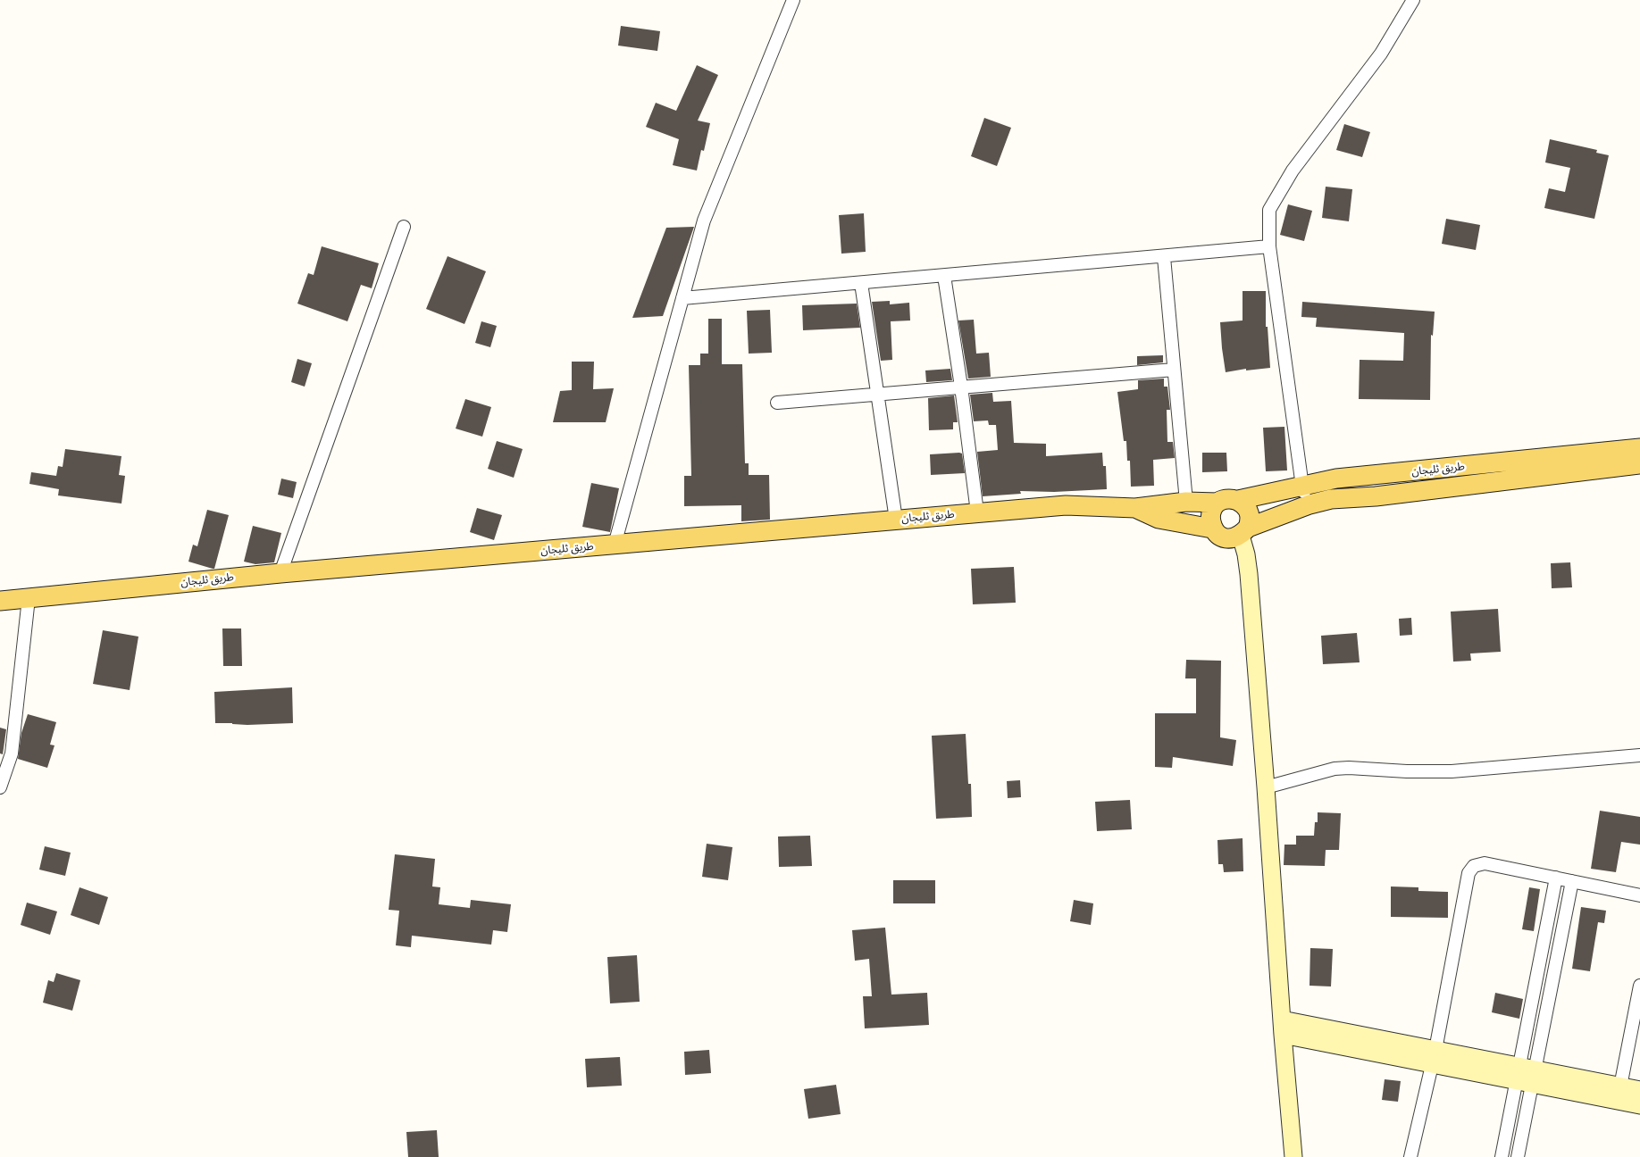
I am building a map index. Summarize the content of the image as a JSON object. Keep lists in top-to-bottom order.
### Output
{
  "streets": {
    "main road": ["طريق ثليجان"]
  }
}
